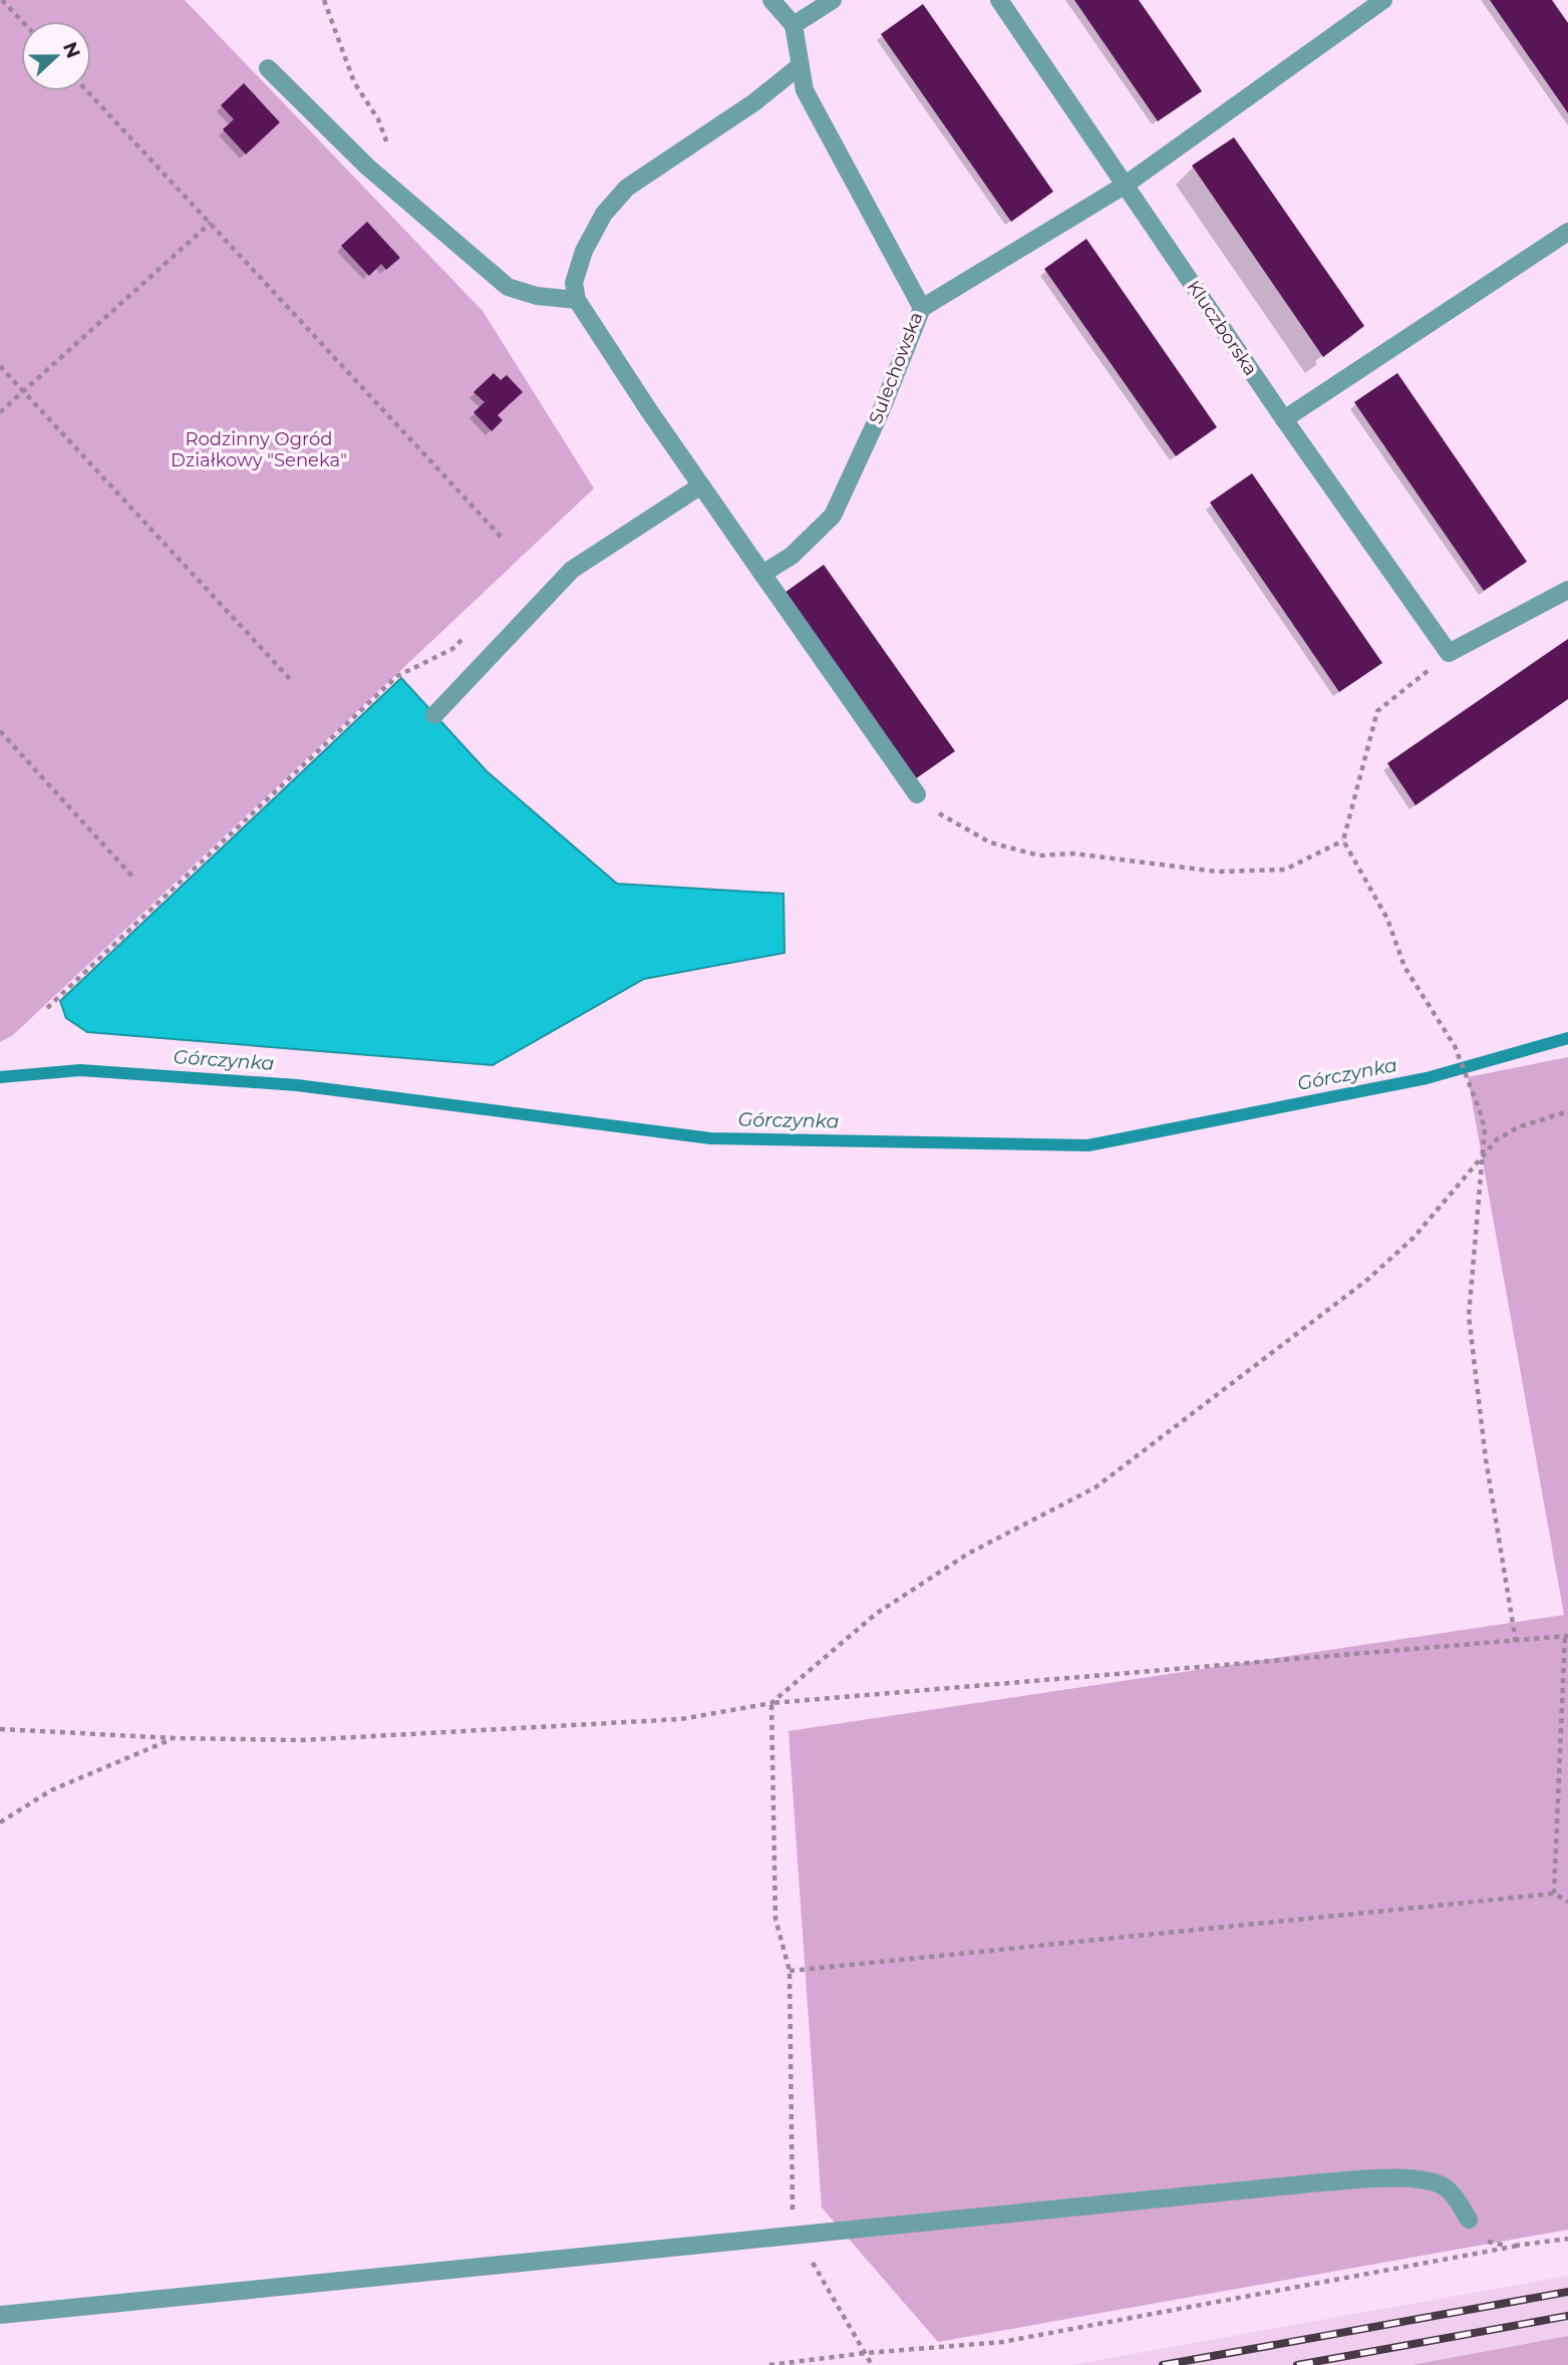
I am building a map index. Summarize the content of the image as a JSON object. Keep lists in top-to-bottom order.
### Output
{
  "streets": {
    "street": ["Kluczborska", "Sulechowska"]
  },
  "water": ["Górczynka"],
  "parks": ["Rodzinny Ogród Działkowy \"Seneka\""],
  "north": "right"
}
